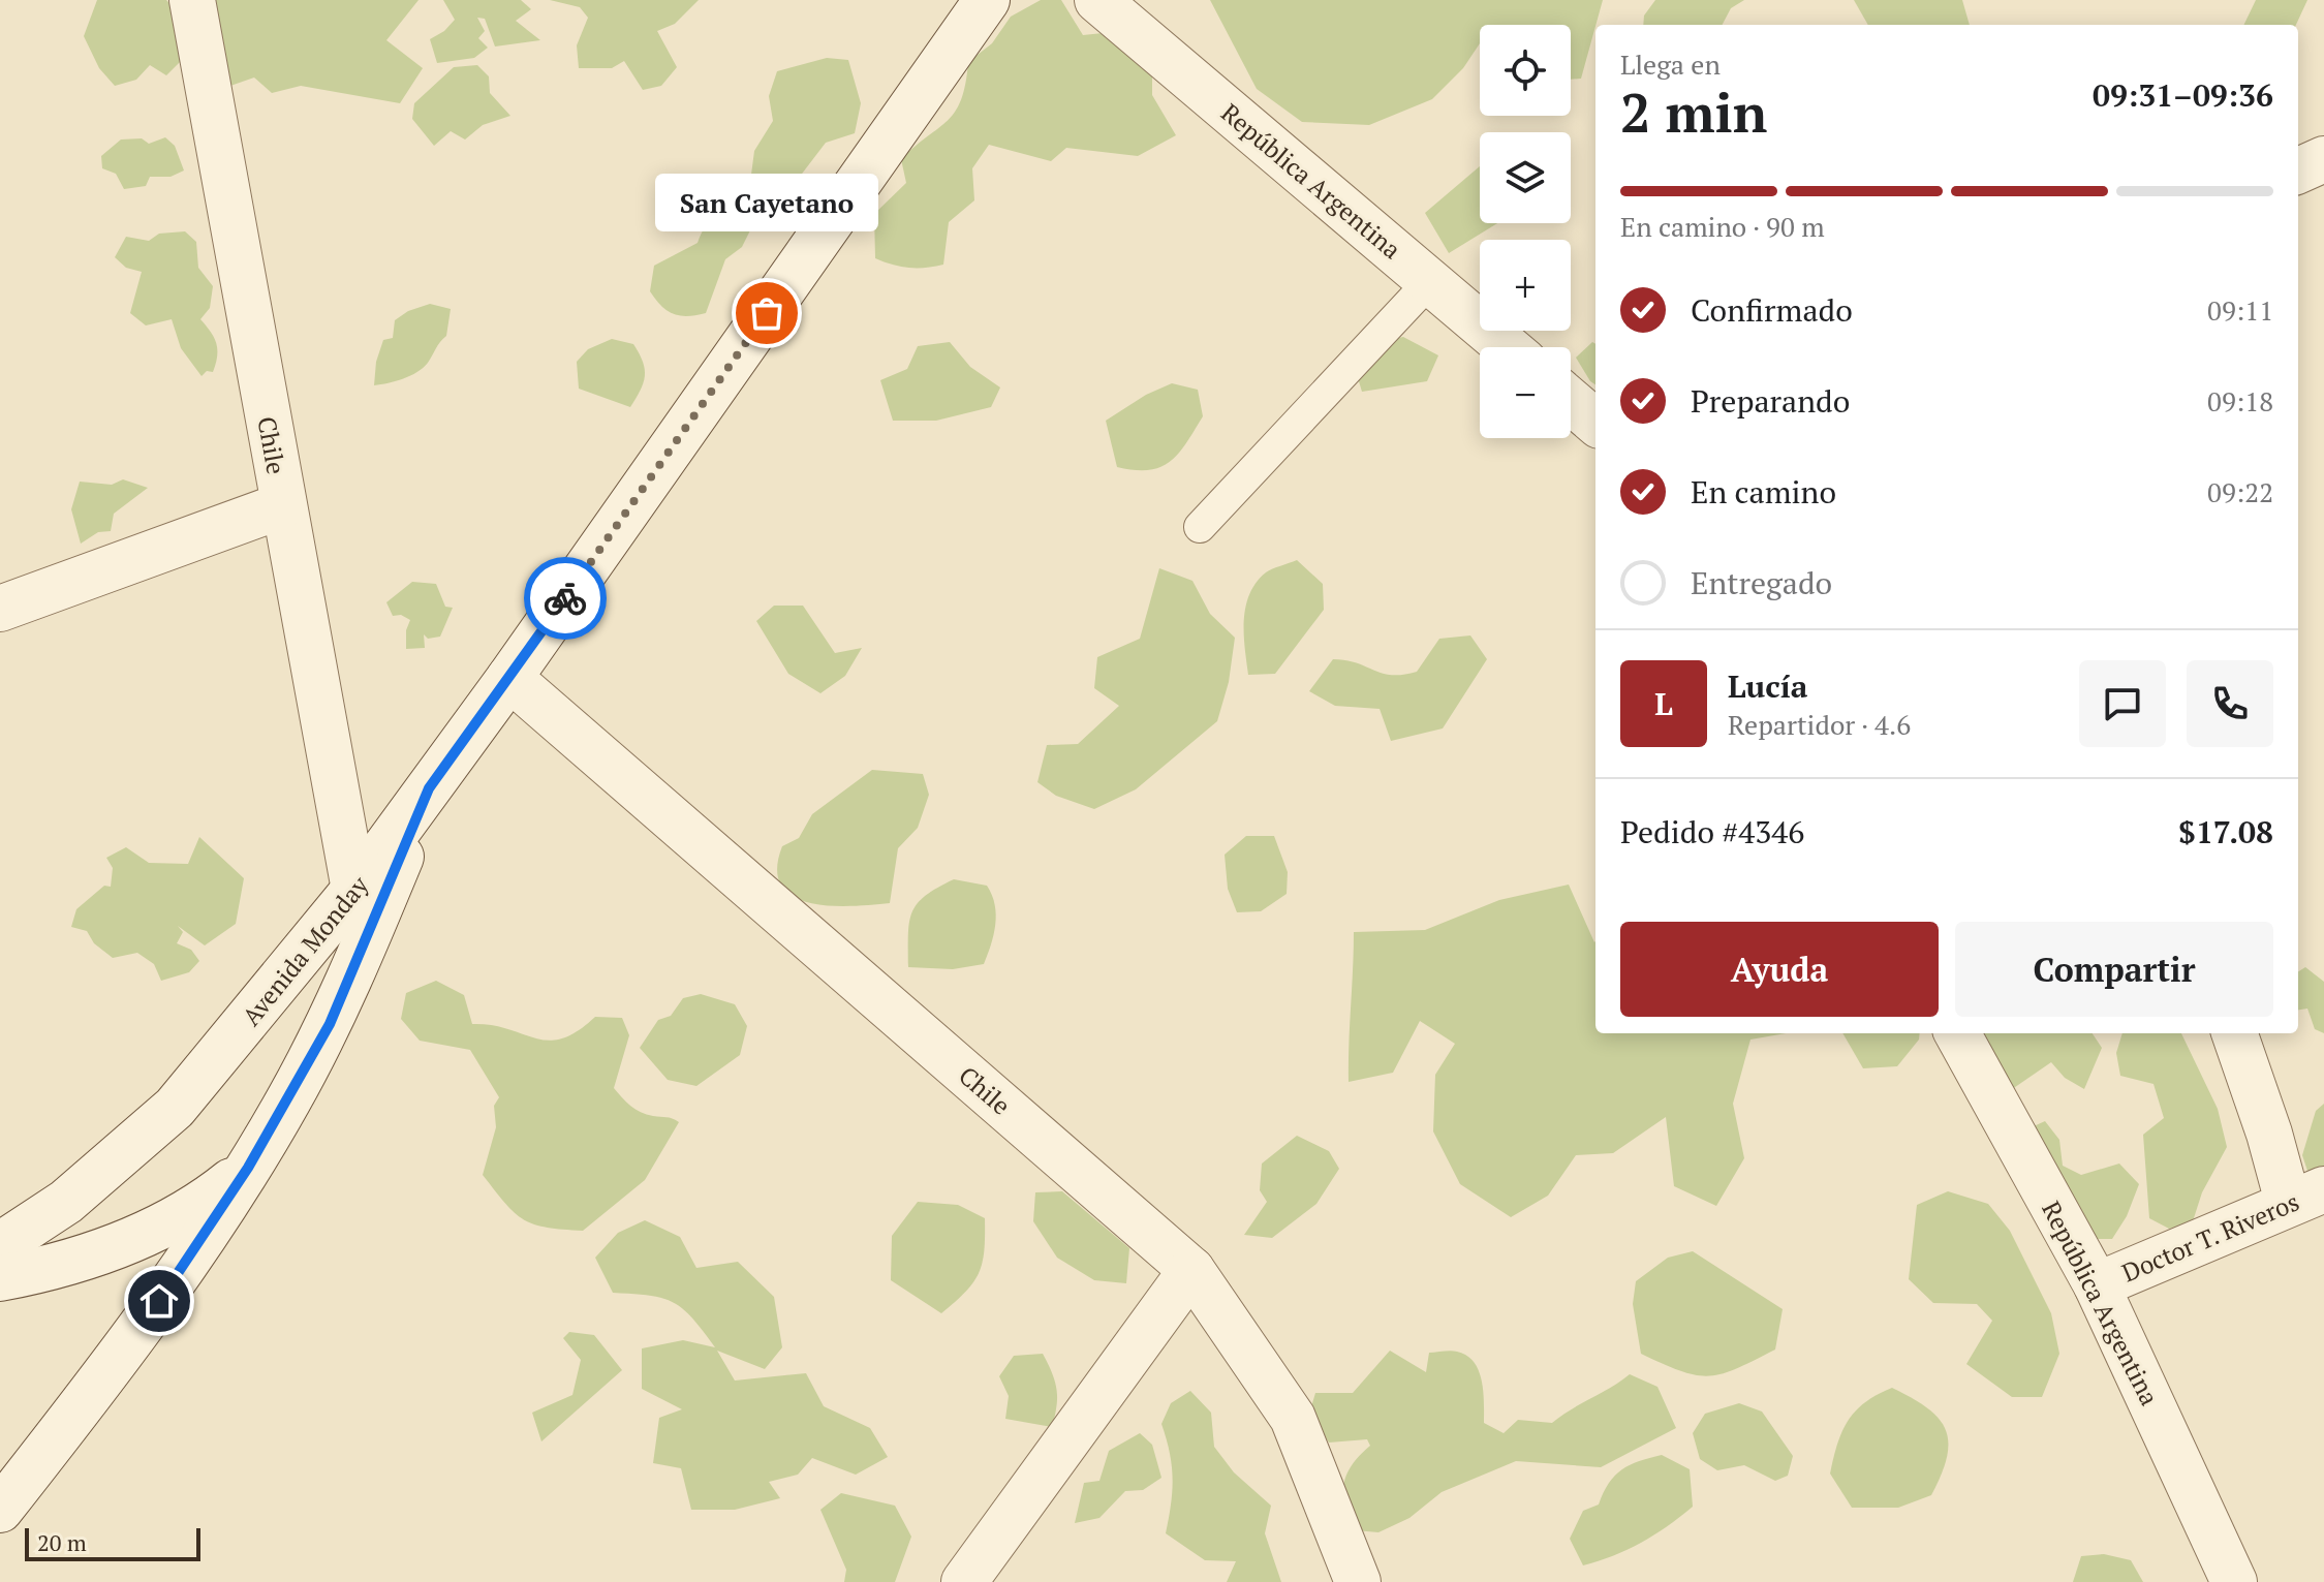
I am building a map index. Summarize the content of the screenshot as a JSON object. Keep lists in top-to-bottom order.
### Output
{
  "streets": {
    "street": [
      "República Argentina",
      "Chile",
      "Avenida Monday",
      "Doctor T. Riveros"
    ]
  },
  "crossings": [
    ["República Argentina", "Doctor T. Riveros"],
    ["Chile", "Avenida Monday"]
  ],
  "places": ["San Cayetano"],
  "scale_bar": "20 m",
  "page": {
    "map_buttons": ["+", "−"],
    "heading": ["2 min", "Llega en", "09:31–09:36"],
    "panel": [
      "Lucía",
      "Repartidor · 4.6",
      "Pedido #4346",
      "$17.08"
    ],
    "bar": "En camino · 90 m",
    "bubble": "San Cayetano",
    "list": [
      ["Confirmado", "09:11"],
      ["Preparando", "09:18"],
      ["En camino", "09:22"],
      "Entregado"
    ],
    "round": "L",
    "buttons": ["Ayuda", "Compartir"],
    "scale": "20 m"
  }
}
